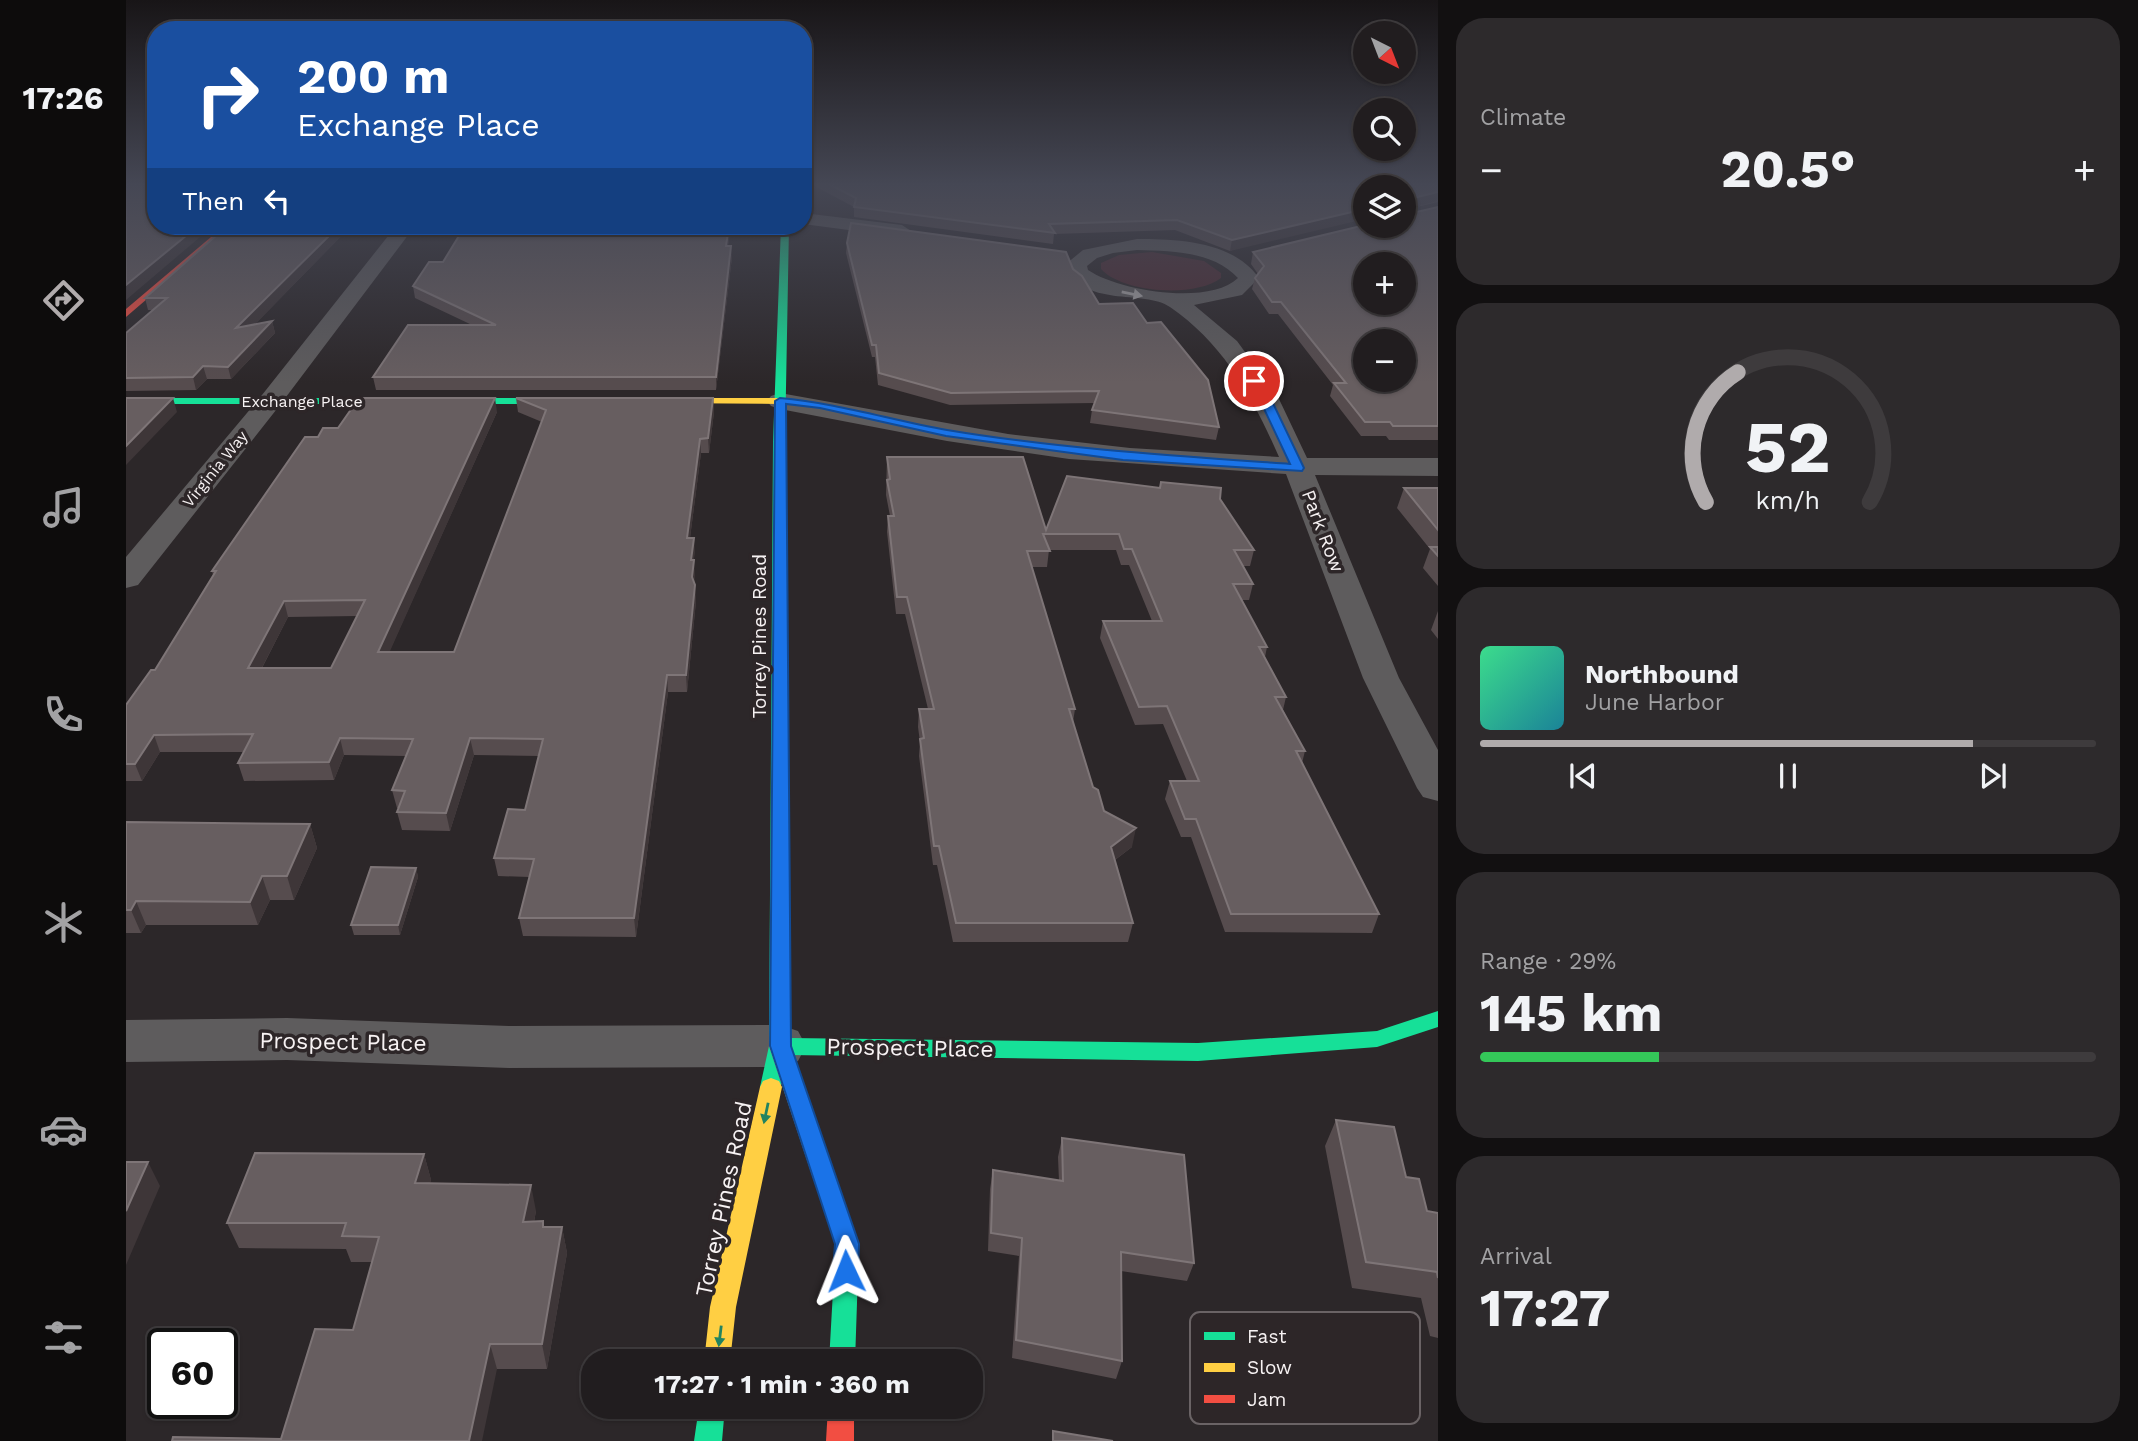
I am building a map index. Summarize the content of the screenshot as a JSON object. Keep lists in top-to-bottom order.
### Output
{
  "streets": {
    "main road": ["Exchange Place", "Torrey Pines Road", "Prospect Place"],
    "street": ["Virginia Way", "Park Row"]
  },
  "crossings": [
    ["Exchange Place", "Virginia Way"],
    ["Torrey Pines Road", "Prospect Place"]
  ],
  "legend": ["Fast", "Slow", "Jam"],
  "north": "bottom right",
  "page": {
    "tabs": "17:26",
    "tile": [
      "Climate",
      ["Range · 29%", "145 km"],
      ["Arrival", "17:27"]
    ],
    "map_buttons": ["+", "−"],
    "turn": ["200 m", "Exchange Place"],
    "heat": ["−", "20.5°", "+"],
    "then": "Then",
    "song": ["Northbound", "June Harbor"],
    "limit": "60",
    "trip": "17:27 · 1 min · 360 m",
    "gauge": ["52", "km/h"]
  }
}
